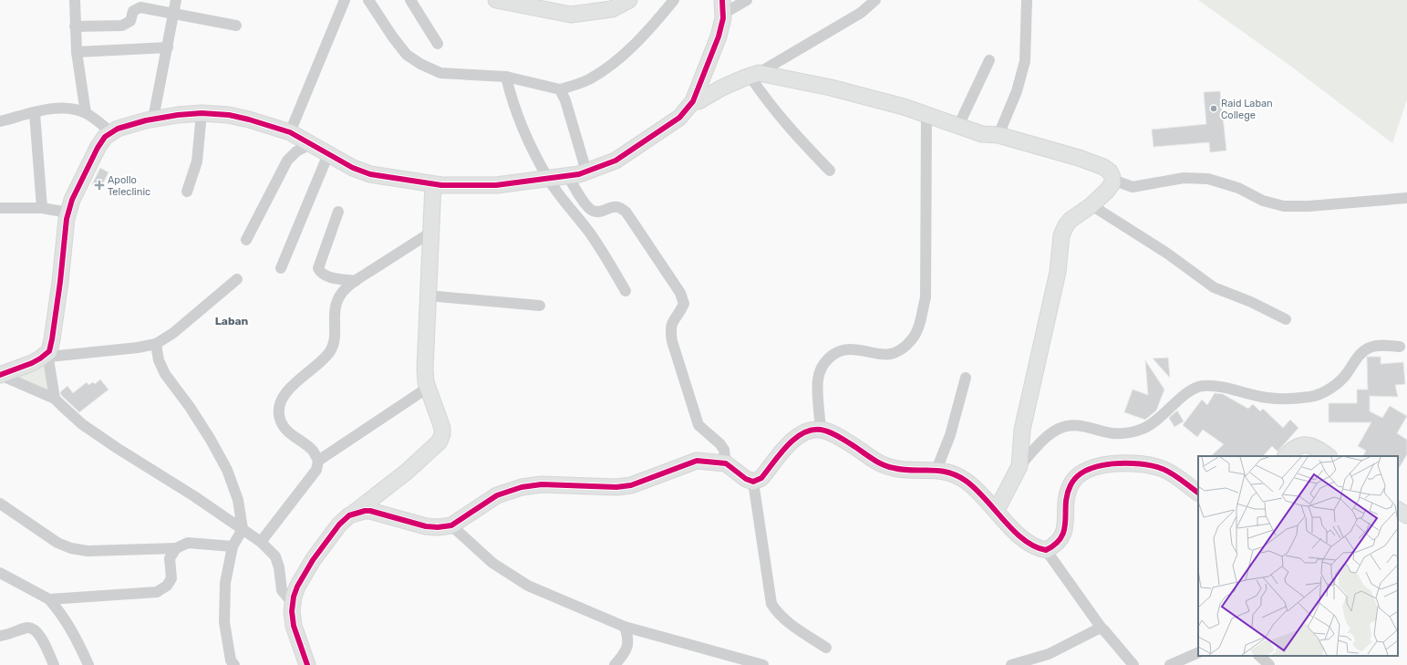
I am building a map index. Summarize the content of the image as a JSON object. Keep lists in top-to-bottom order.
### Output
{
  "districts": ["Laban"],
  "places": {
    "other": ["Raid Laban College"],
    "health": ["Apollo Teleclinic"]
  }
}
